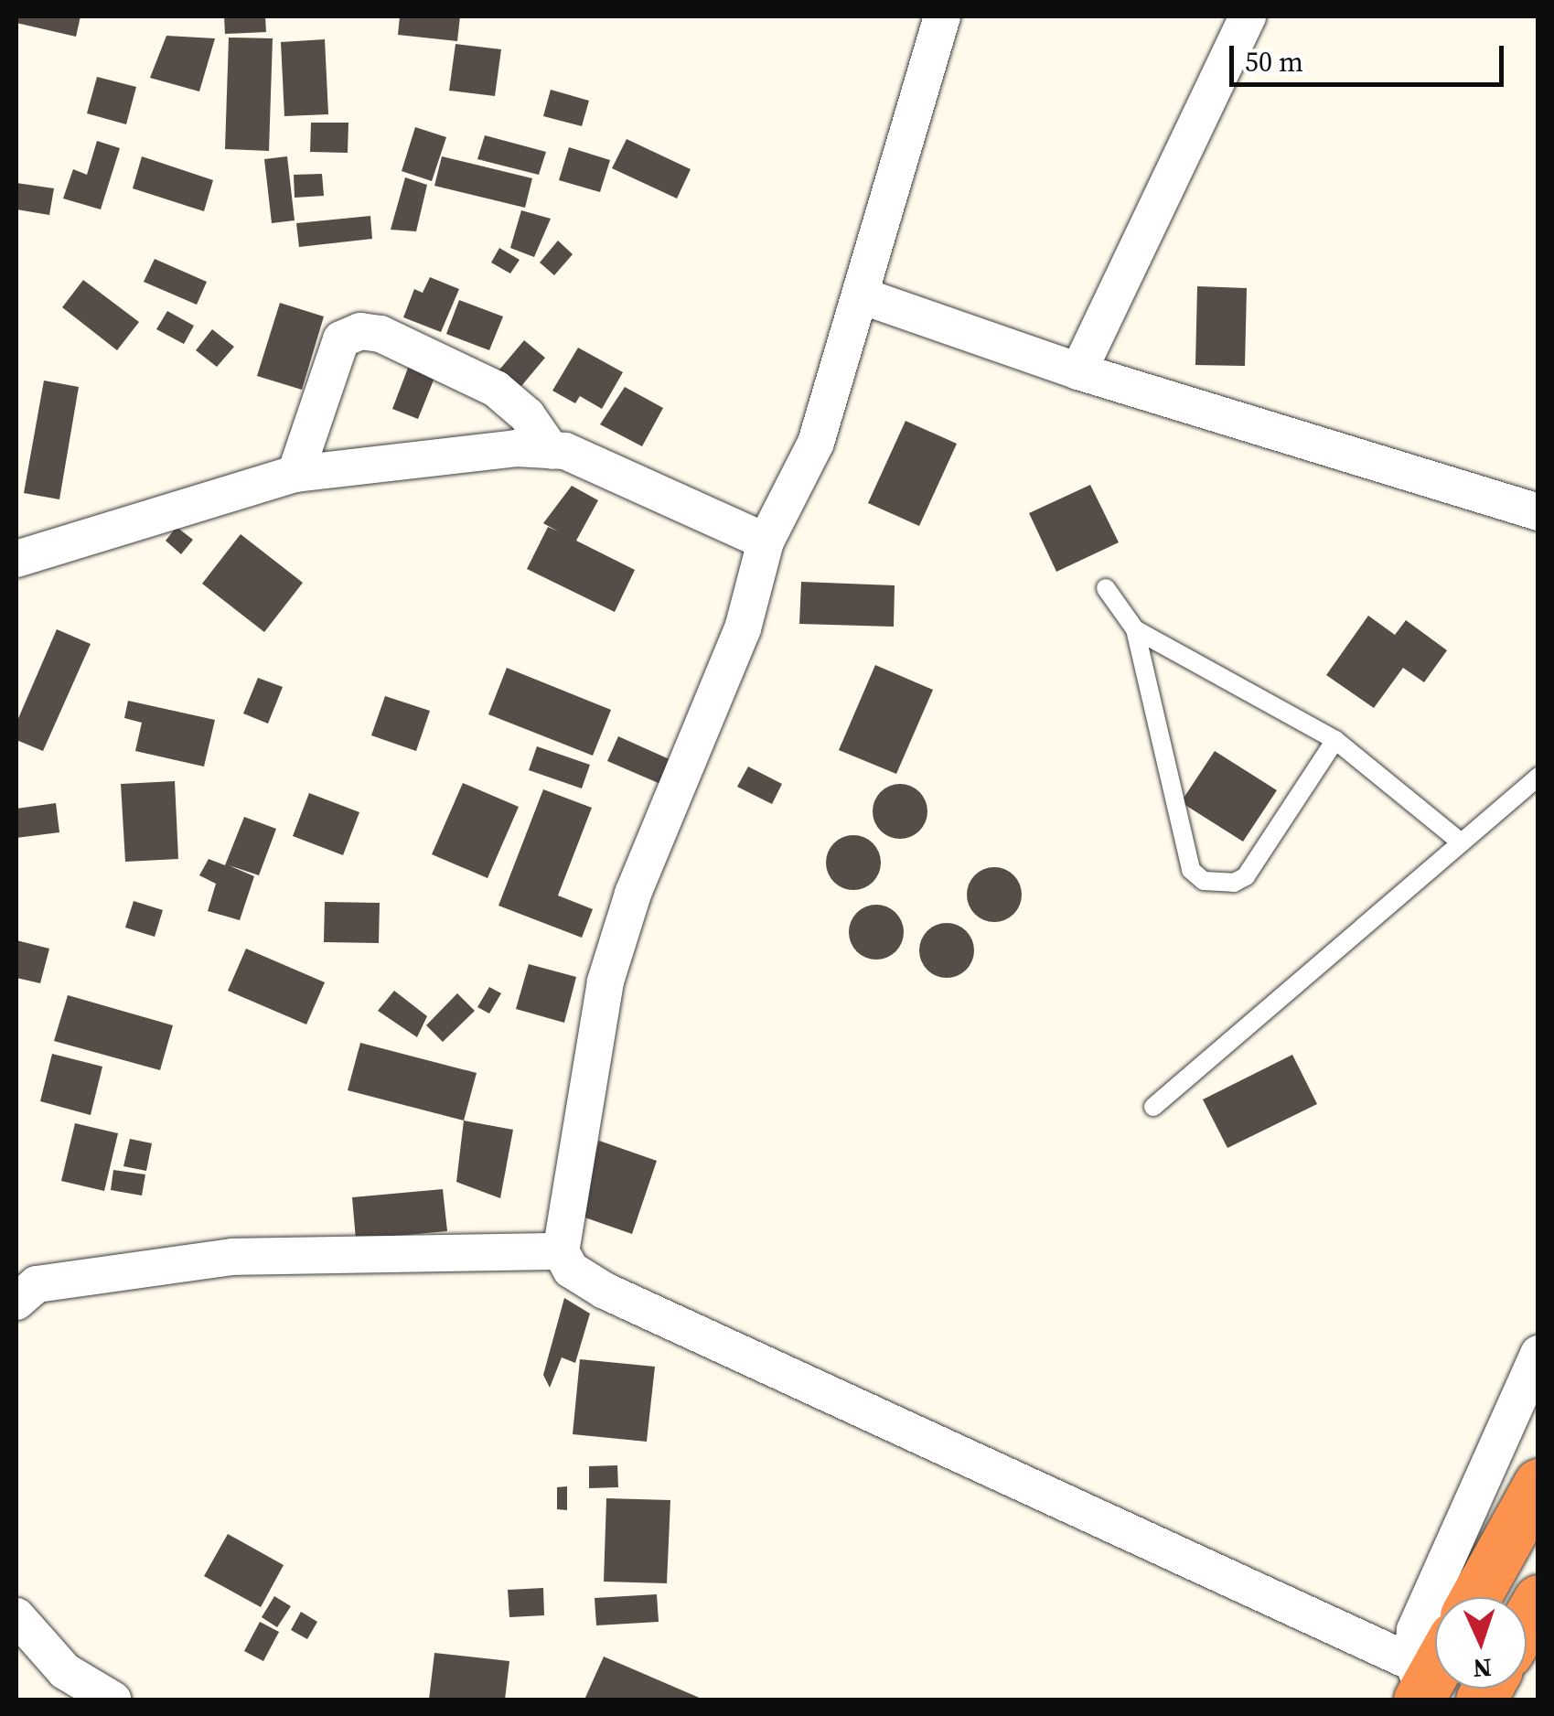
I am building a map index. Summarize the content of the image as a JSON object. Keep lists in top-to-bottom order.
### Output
{
  "scale_bar": "50 m",
  "north": "bottom"
}
